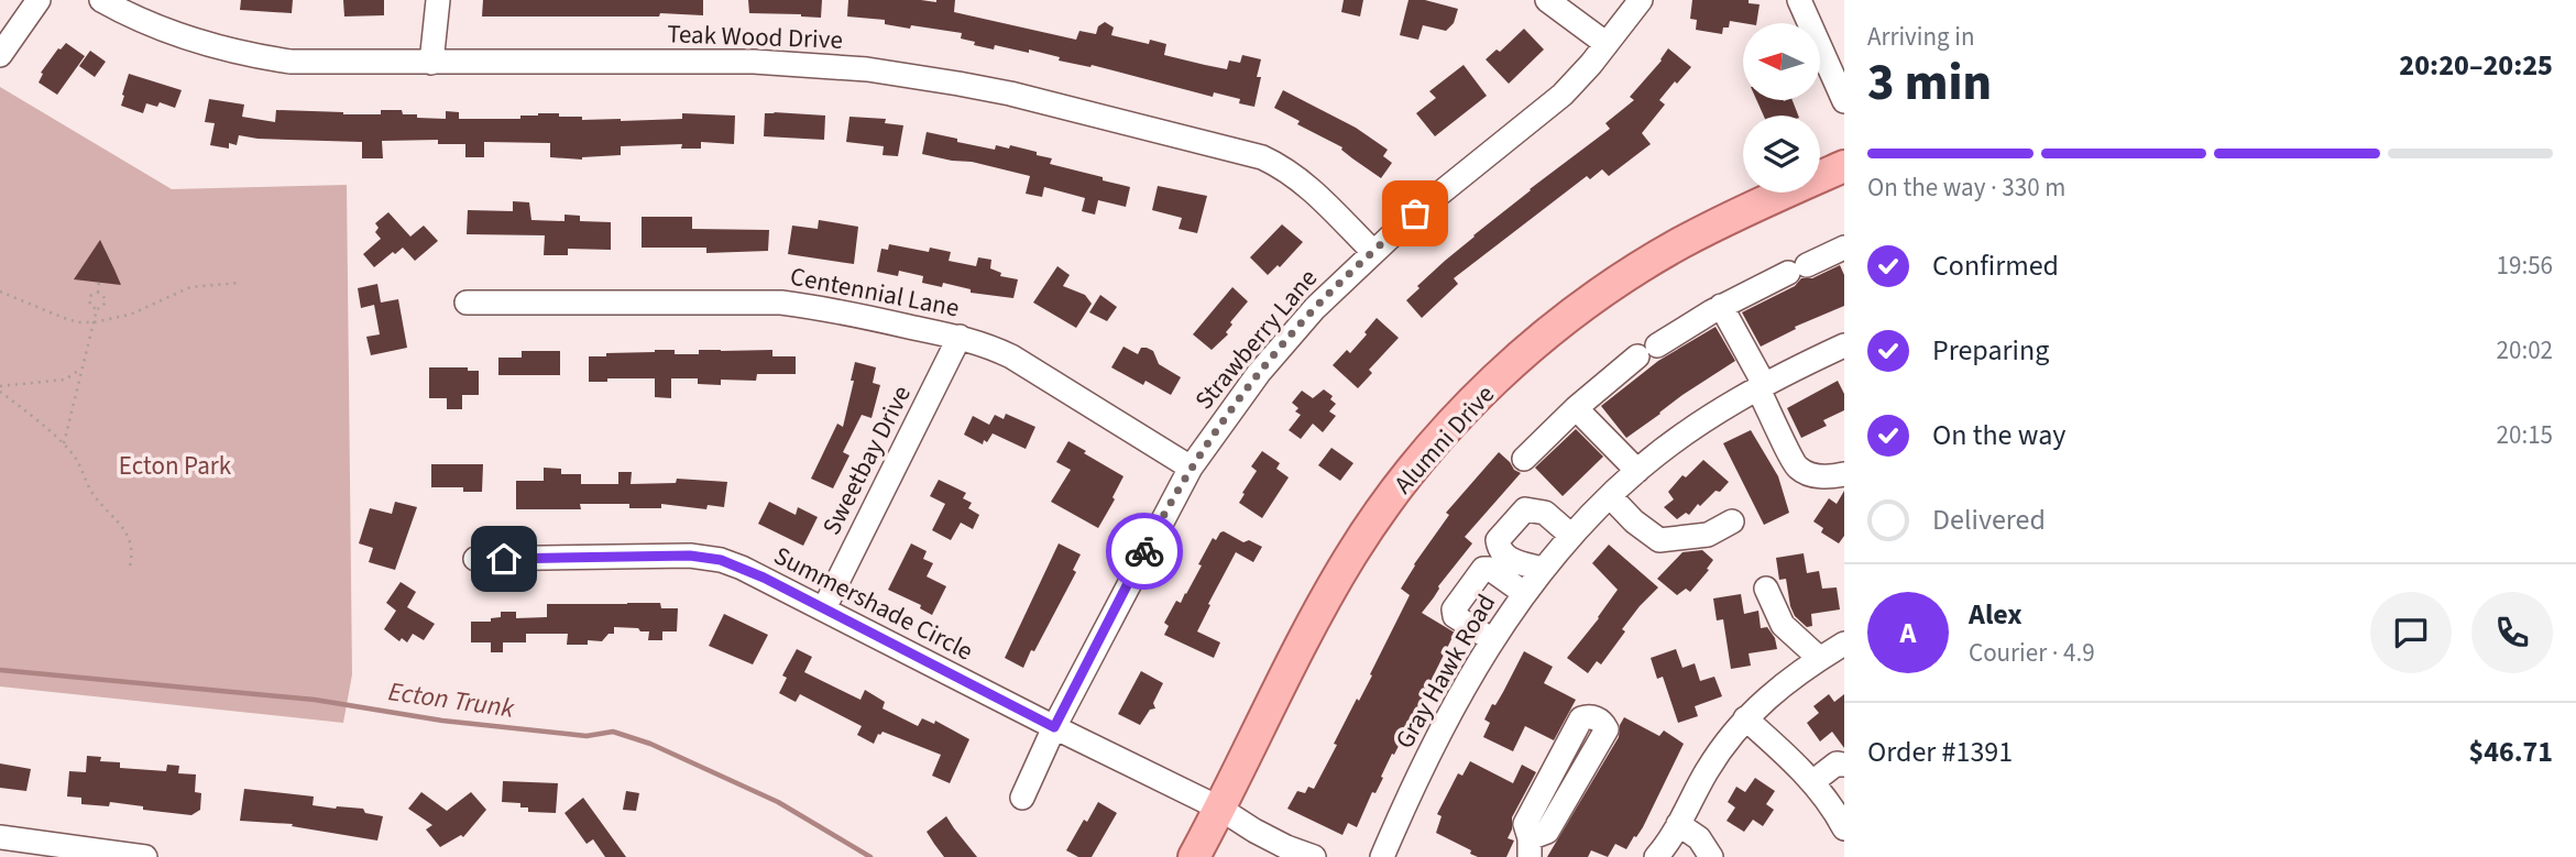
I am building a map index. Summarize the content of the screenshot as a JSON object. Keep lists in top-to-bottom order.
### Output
{
  "streets": {
    "main road": ["Alumni Drive"],
    "street": [
      "Teak Wood Drive",
      "Centennial Lane",
      "Strawberry Lane",
      "Sweetbay Drive",
      "Summershade Circle",
      "Gray Hawk Road"
    ]
  },
  "crossings": [
    ["Teak Wood Drive", "Strawberry Lane"],
    ["Centennial Lane", "Strawberry Lane"],
    ["Centennial Lane", "Sweetbay Drive"],
    ["Strawberry Lane", "Summershade Circle"],
    ["Alumni Drive", "Summershade Circle"],
    ["Sweetbay Drive", "Summershade Circle"]
  ],
  "water": ["Ecton Trunk"],
  "parks": ["Ecton Park"],
  "north": "left",
  "page": {
    "heading": ["3 min", "Arriving in", "20:20–20:25"],
    "panel": [
      "Alex",
      "Courier · 4.9",
      "Order #1391",
      "$46.71"
    ],
    "bar": "On the way · 330 m",
    "list": [
      ["Confirmed", "19:56"],
      ["Preparing", "20:02"],
      ["On the way", "20:15"],
      "Delivered"
    ],
    "round": "A"
  }
}
